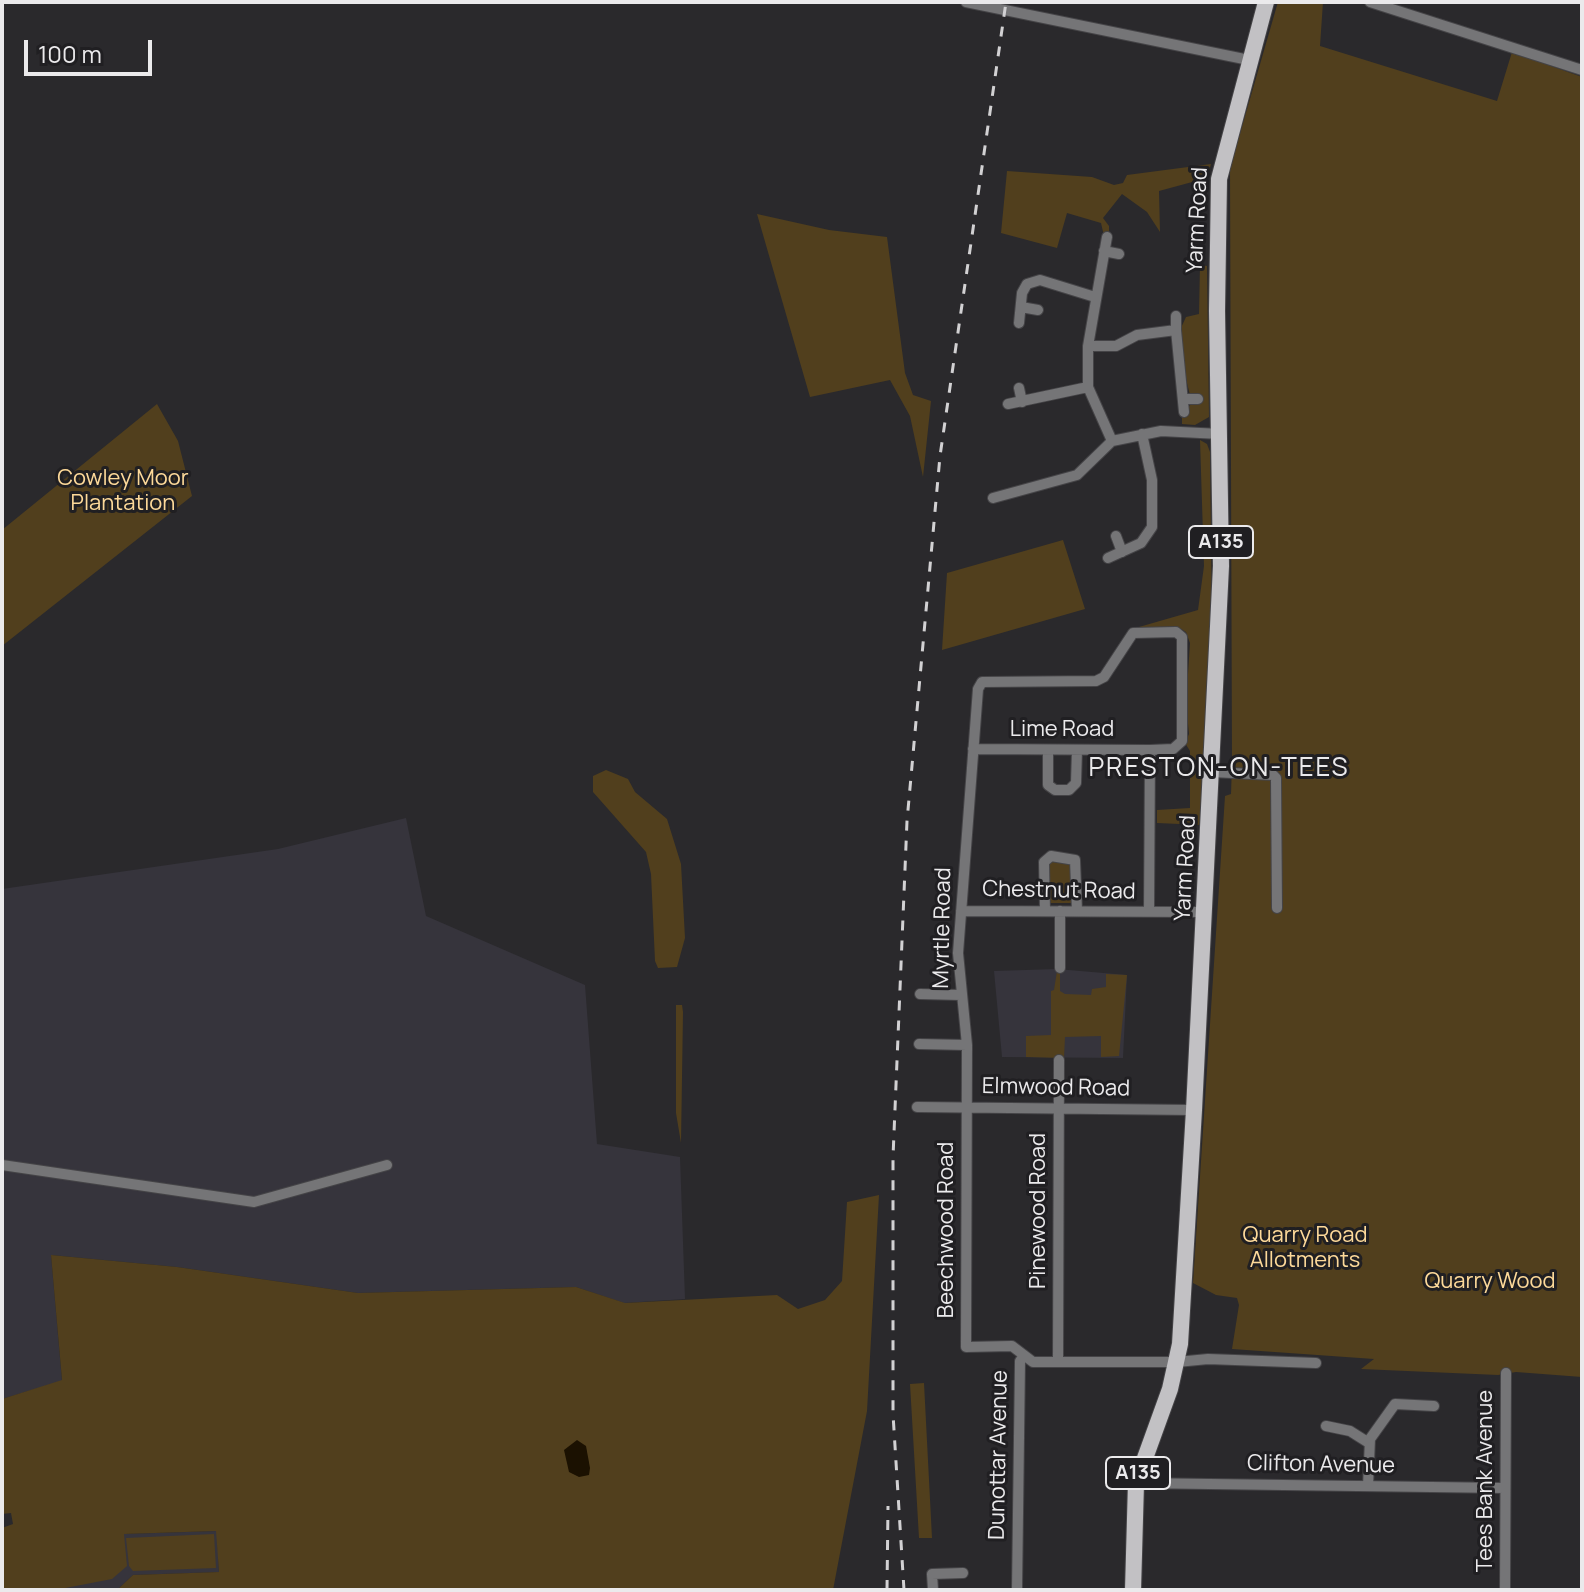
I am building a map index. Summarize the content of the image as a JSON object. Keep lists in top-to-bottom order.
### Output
{
  "streets": {
    "main road": ["Yarm Road", "A135"],
    "street": [
      "Lime Road",
      "Chestnut Road",
      "Myrtle Road",
      "Elmwood Road",
      "Pinewood Road",
      "Beechwood Road",
      "Dunottar Avenue",
      "Clifton Avenue",
      "Tees Bank Avenue"
    ]
  },
  "crossings": [
    ["Yarm Road", "Chestnut Road"],
    ["Yarm Road", "Elmwood Road"],
    ["Yarm Road", "Clifton Avenue"],
    ["Lime Road", "Myrtle Road"],
    ["Chestnut Road", "Myrtle Road"],
    ["Myrtle Road", "Elmwood Road"],
    ["Myrtle Road", "Beechwood Road"],
    ["Elmwood Road", "Pinewood Road"],
    ["Elmwood Road", "Beechwood Road"],
    ["Beechwood Road", "Dunottar Avenue"],
    ["Clifton Avenue", "Tees Bank Avenue"]
  ],
  "districts": ["PRESTON-ON-TEES"],
  "parks": ["Cowley Moor Plantation", "Quarry Road Allotments", "Quarry Wood"],
  "scale_bar": "100 m"
}
